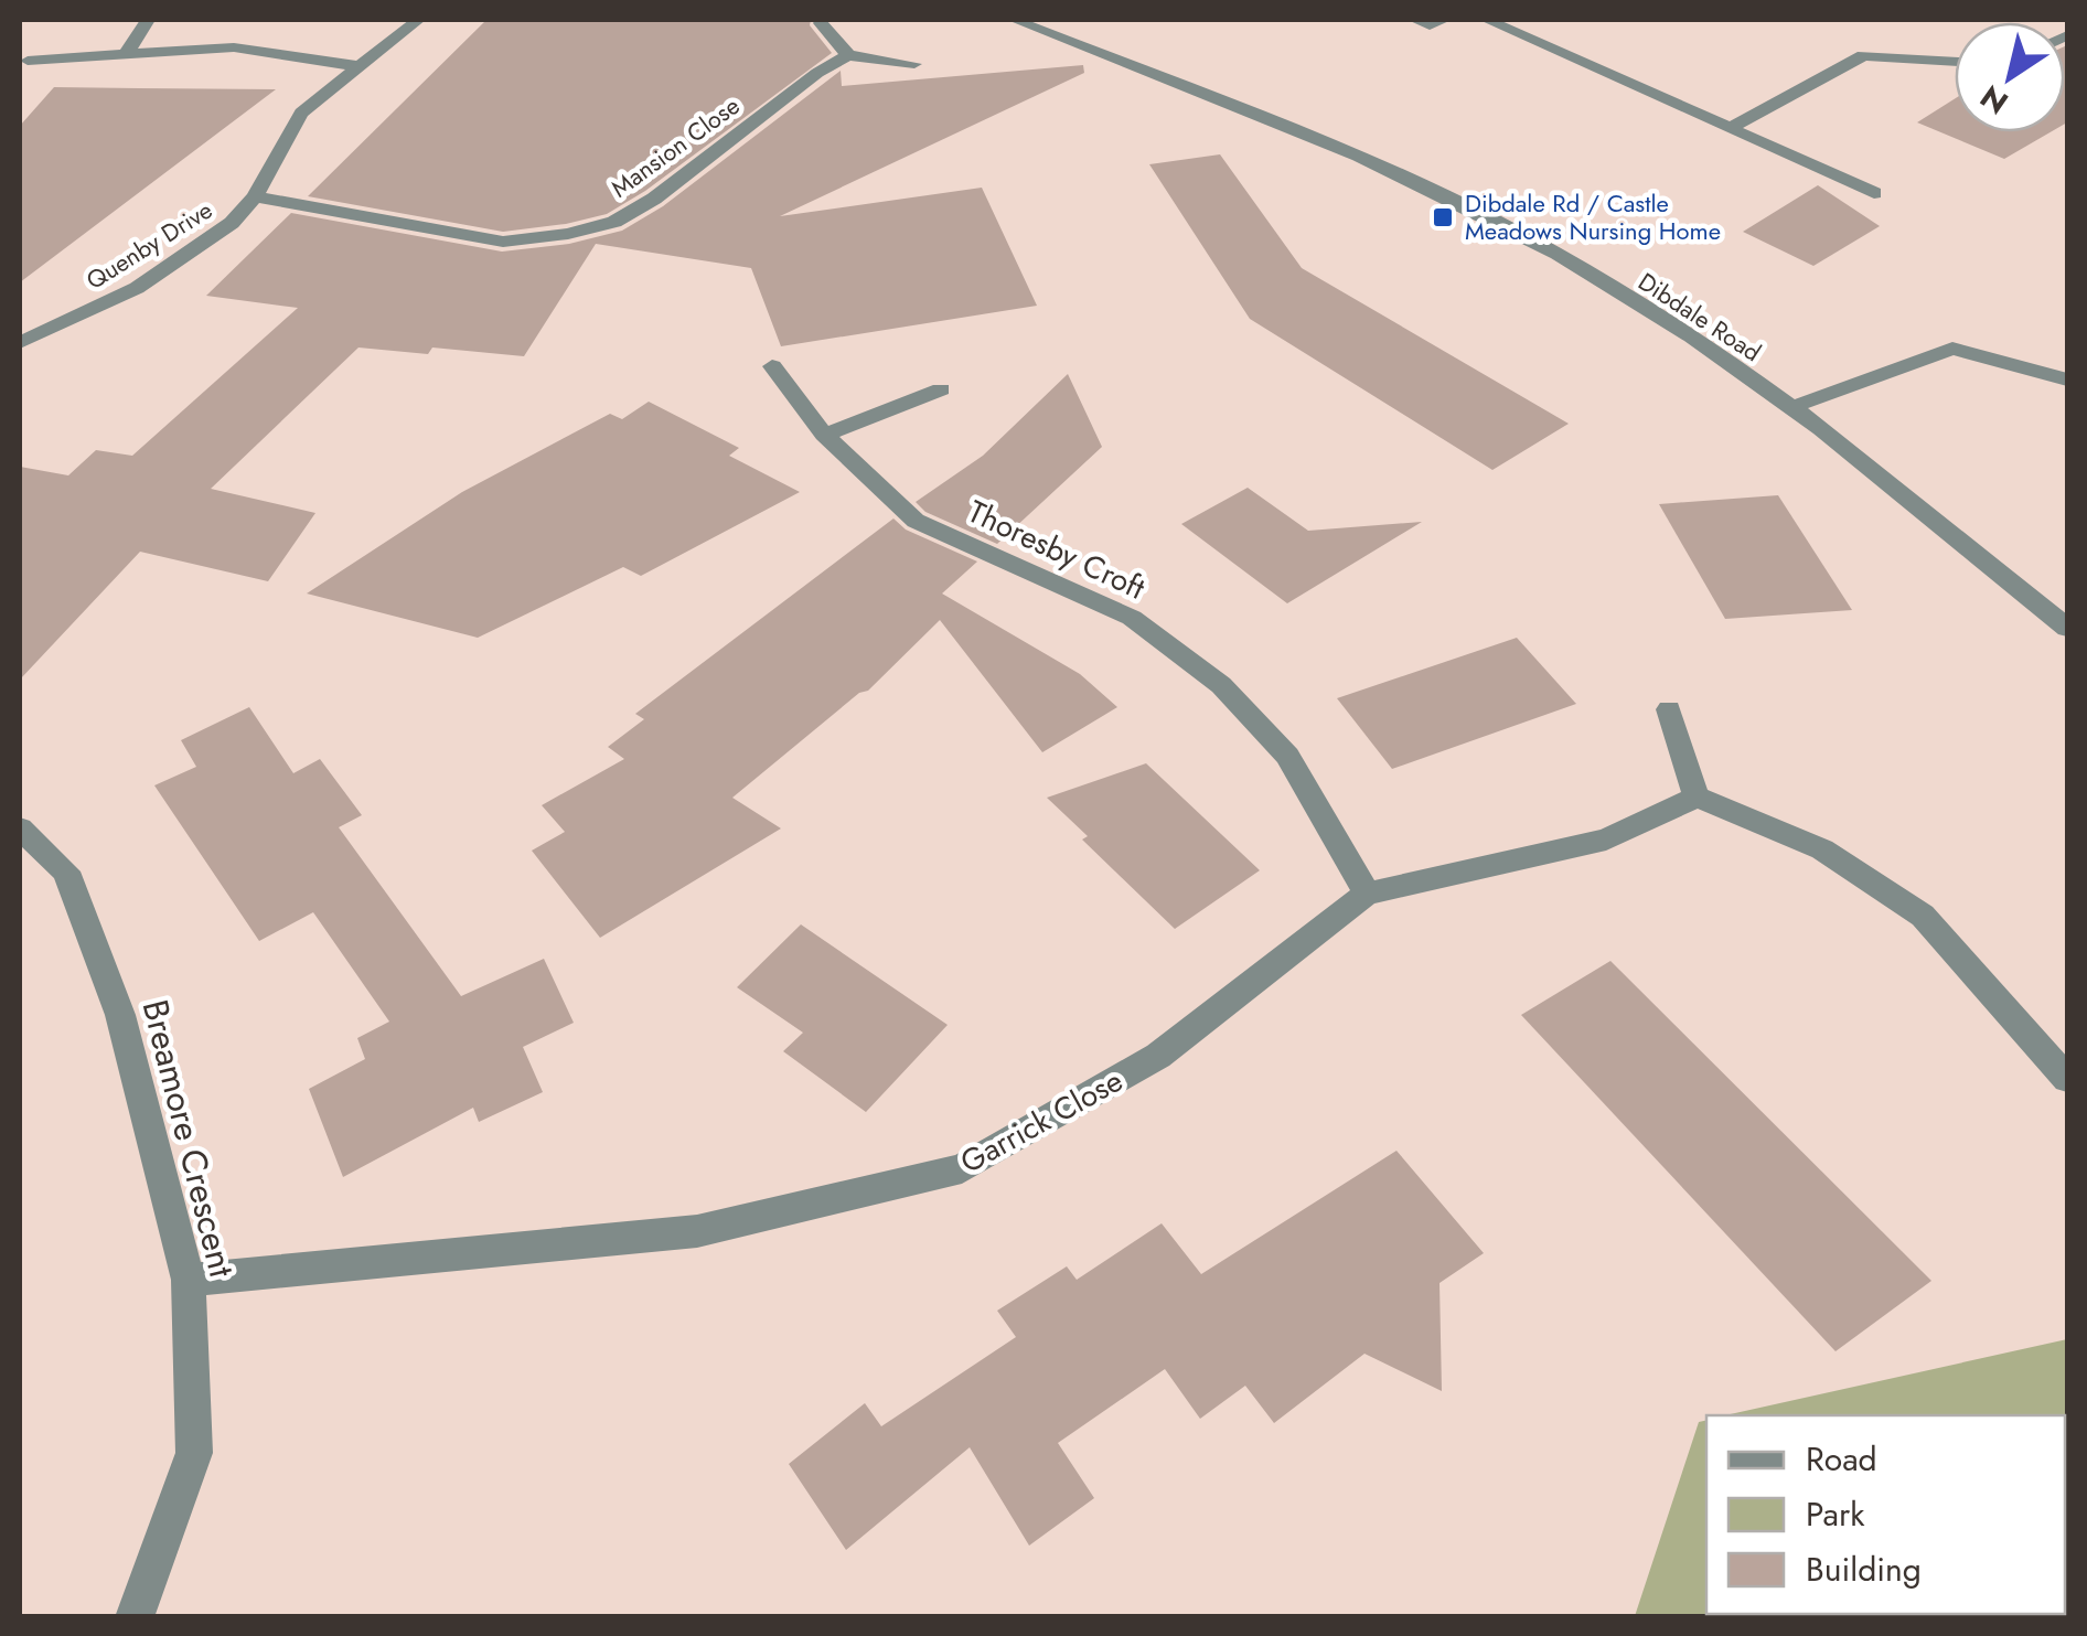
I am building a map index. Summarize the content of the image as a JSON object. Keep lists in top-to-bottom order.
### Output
{
  "streets": {
    "street": [
      "Mansion Close",
      "Quenby Drive",
      "Dibdale Road",
      "Thoresby Croft",
      "Garrick Close",
      "Breamore Crescent"
    ]
  },
  "crossings": [
    ["Mansion Close", "Quenby Drive"],
    ["Thoresby Croft", "Garrick Close"],
    ["Garrick Close", "Breamore Crescent"]
  ],
  "places": {
    "transit": ["Dibdale Rd / Castle Meadows Nursing Home"]
  },
  "legend": ["Road", "Park", "Building"],
  "north": "bottom left"
}
